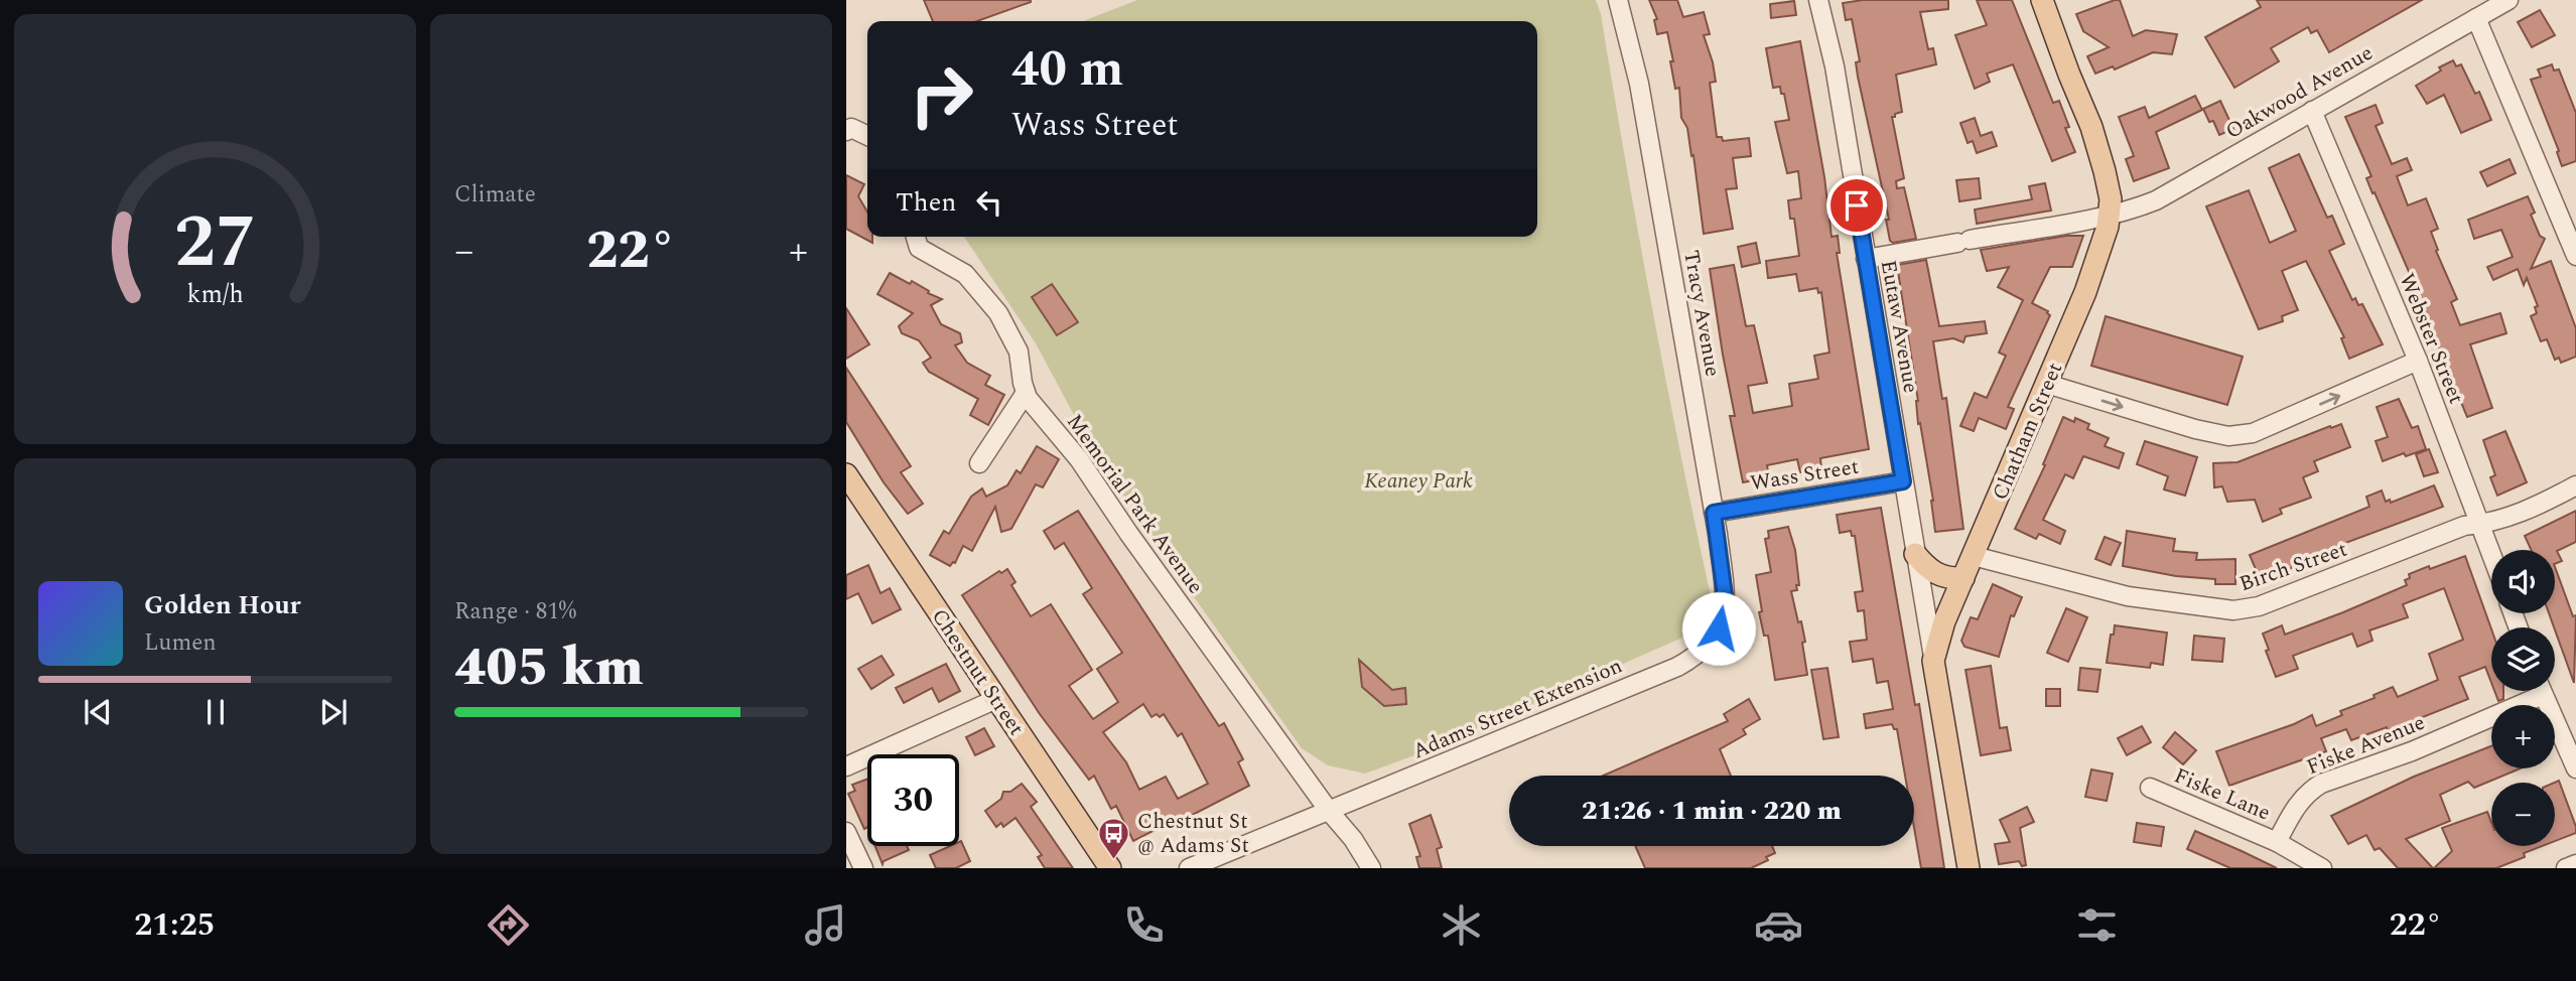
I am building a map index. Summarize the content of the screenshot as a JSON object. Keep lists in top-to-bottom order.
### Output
{
  "streets": {
    "main road": ["Chatham Street", "Chestnut Street"],
    "street": [
      "Oakwood Avenue",
      "Tracy Avenue",
      "Eutaw Avenue",
      "Webster Street",
      "Wass Street",
      "Memorial Park Avenue",
      "Birch Street",
      "Adams Street Extension",
      "Fiske Avenue",
      "Fiske Lane"
    ]
  },
  "crossings": [
    ["Oakwood Avenue", "Eutaw Avenue"],
    ["Oakwood Avenue", "Webster Street"],
    ["Oakwood Avenue", "Chatham Street"],
    ["Tracy Avenue", "Wass Street"],
    ["Tracy Avenue", "Adams Street Extension"],
    ["Eutaw Avenue", "Chatham Street"],
    ["Eutaw Avenue", "Wass Street"],
    ["Webster Street", "Birch Street"],
    ["Chatham Street", "Birch Street"],
    ["Memorial Park Avenue", "Adams Street Extension"],
    ["Fiske Avenue", "Fiske Lane"]
  ],
  "parks": ["Keaney Park"],
  "places": {
    "bus stop": ["Chestnut St @ Adams St"]
  },
  "page": {
    "tile": [
      "Climate",
      ["Range · 81%", "405 km"]
    ],
    "turn": ["40 m", "Wass Street"],
    "then": "Then",
    "heat": ["−", "22°", "+"],
    "map_buttons": ["+", "−"],
    "song": ["Golden Hour", "Lumen"],
    "limit": "30",
    "trip": "21:26 · 1 min · 220 m",
    "tabs": ["21:25", "22°"],
    "gauge": ["27", "km/h"]
  }
}
